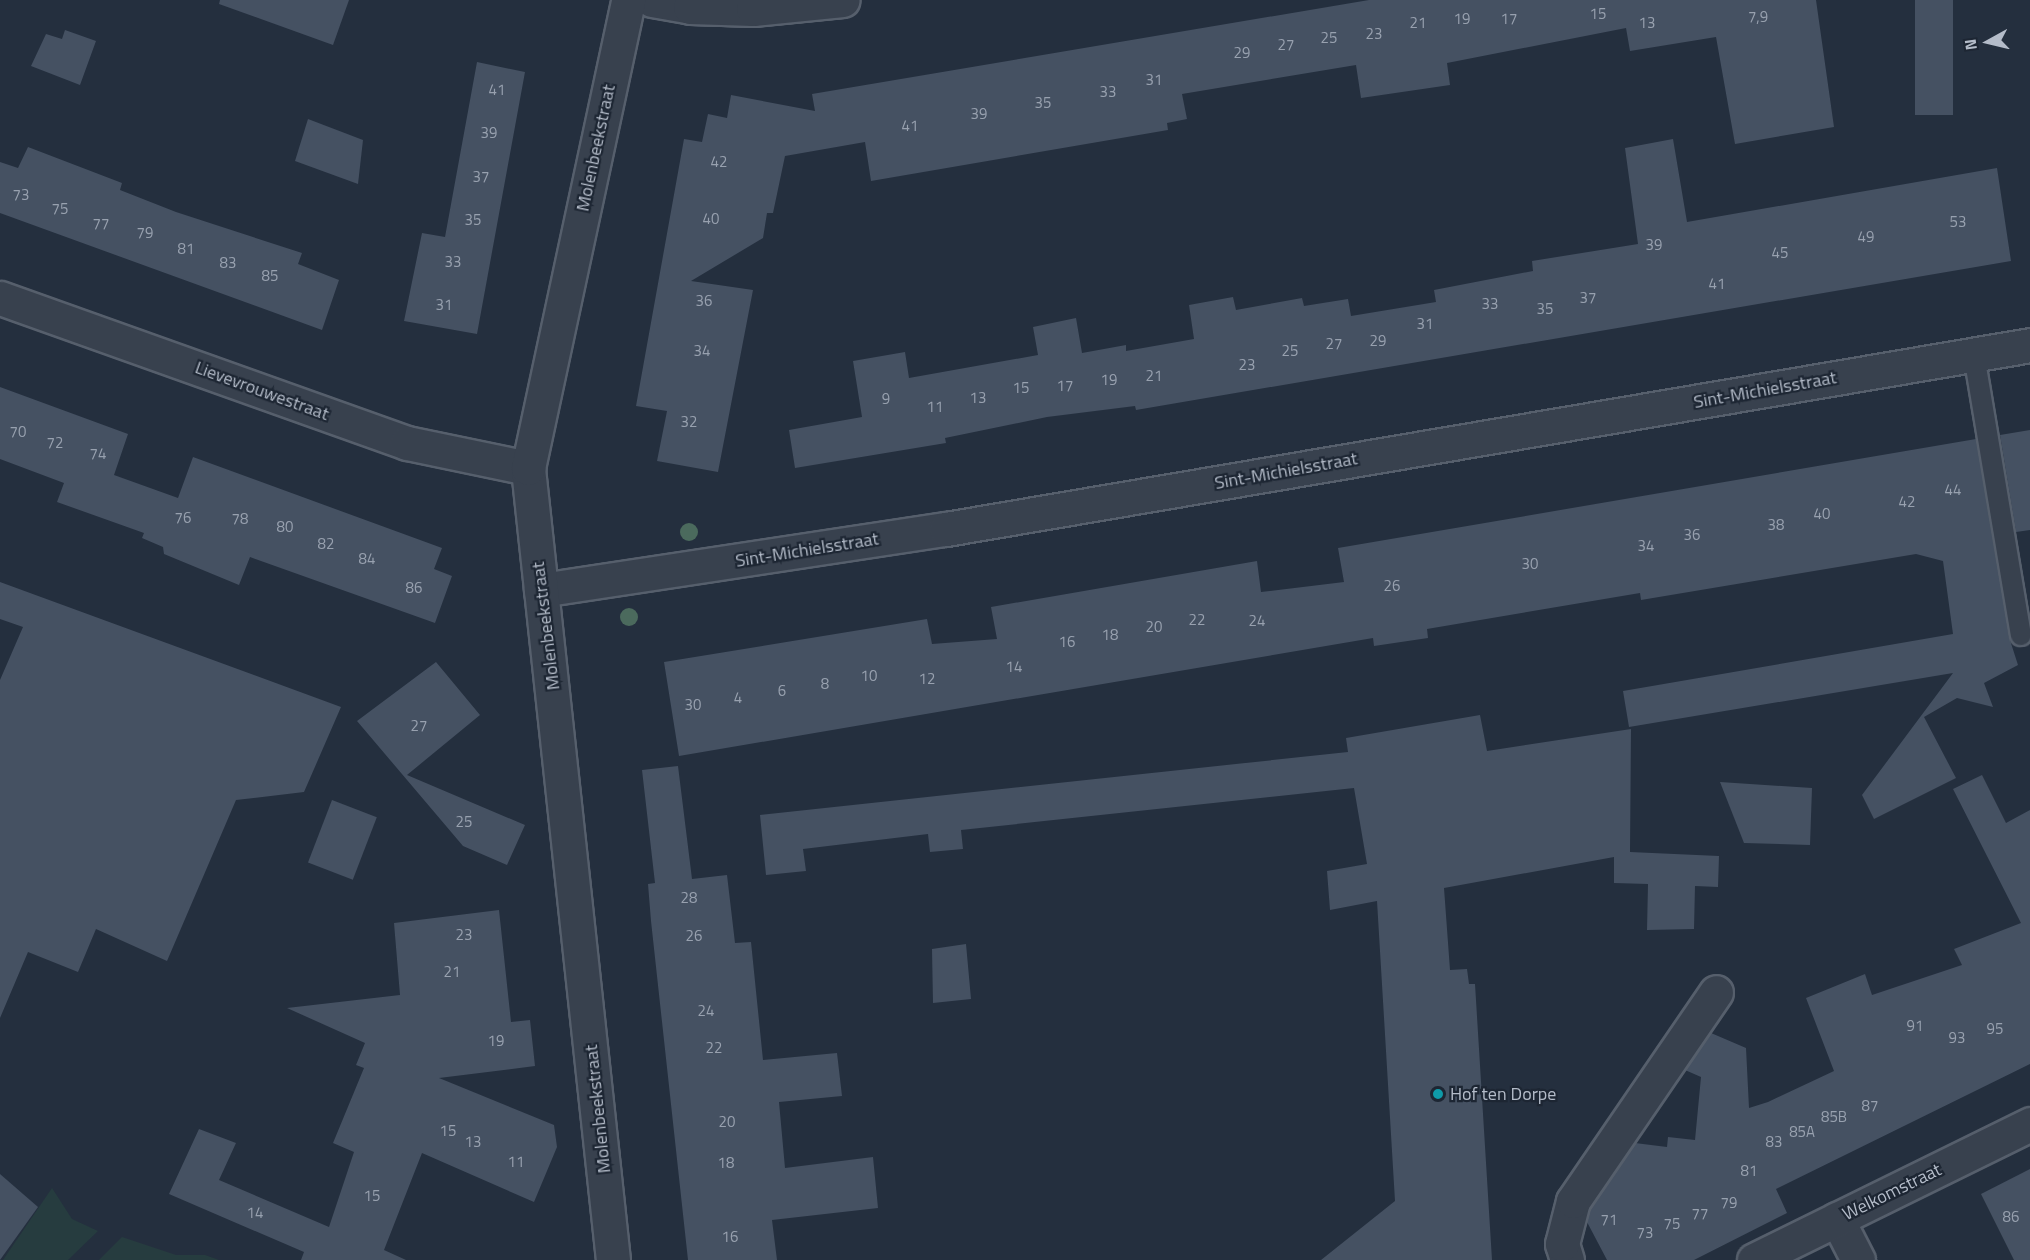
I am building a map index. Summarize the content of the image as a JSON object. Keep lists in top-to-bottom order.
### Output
{
  "streets": {
    "street": [
      "Molenbeekstraat",
      "Sint-Michielsstraat",
      "Lievevrouwestraat",
      "Welkomstraat"
    ]
  },
  "crossings": [
    ["Molenbeekstraat", "Sint-Michielsstraat"],
    ["Molenbeekstraat", "Lievevrouwestraat"]
  ],
  "places": ["Hof ten Dorpe"],
  "house_numbers": [
    "15",
    "7,9",
    "19",
    "17",
    "21",
    "13",
    "23",
    "25",
    "27",
    "29",
    "31",
    "41",
    "33",
    "35",
    "39",
    "41",
    "39",
    "42",
    "37",
    "73",
    "75",
    "40",
    "35",
    "53",
    "77",
    "79",
    "49",
    "39",
    "81",
    "45",
    "33",
    "83",
    "85",
    "41",
    "37",
    "36",
    "33",
    "31",
    "35",
    "31",
    "29",
    "27",
    "34",
    "25",
    "23",
    "21",
    "19",
    "17",
    "15",
    "13",
    "9",
    "11",
    "32",
    "70",
    "72",
    "74",
    "44",
    "42",
    "40",
    "76",
    "78",
    "38",
    "80",
    "36",
    "82",
    "34",
    "84",
    "30",
    "26",
    "86",
    "22",
    "24",
    "20",
    "18",
    "16",
    "14",
    "10",
    "12",
    "8",
    "6",
    "4",
    "30",
    "27",
    "25",
    "28",
    "23",
    "26",
    "21",
    "24",
    "91",
    "95",
    "93",
    "19",
    "22",
    "87",
    "85B",
    "20",
    "15",
    "85A",
    "13",
    "83",
    "11",
    "18",
    "81",
    "15",
    "79",
    "14",
    "77",
    "86",
    "71",
    "75",
    "73",
    "16"
  ],
  "north": "left"
}
